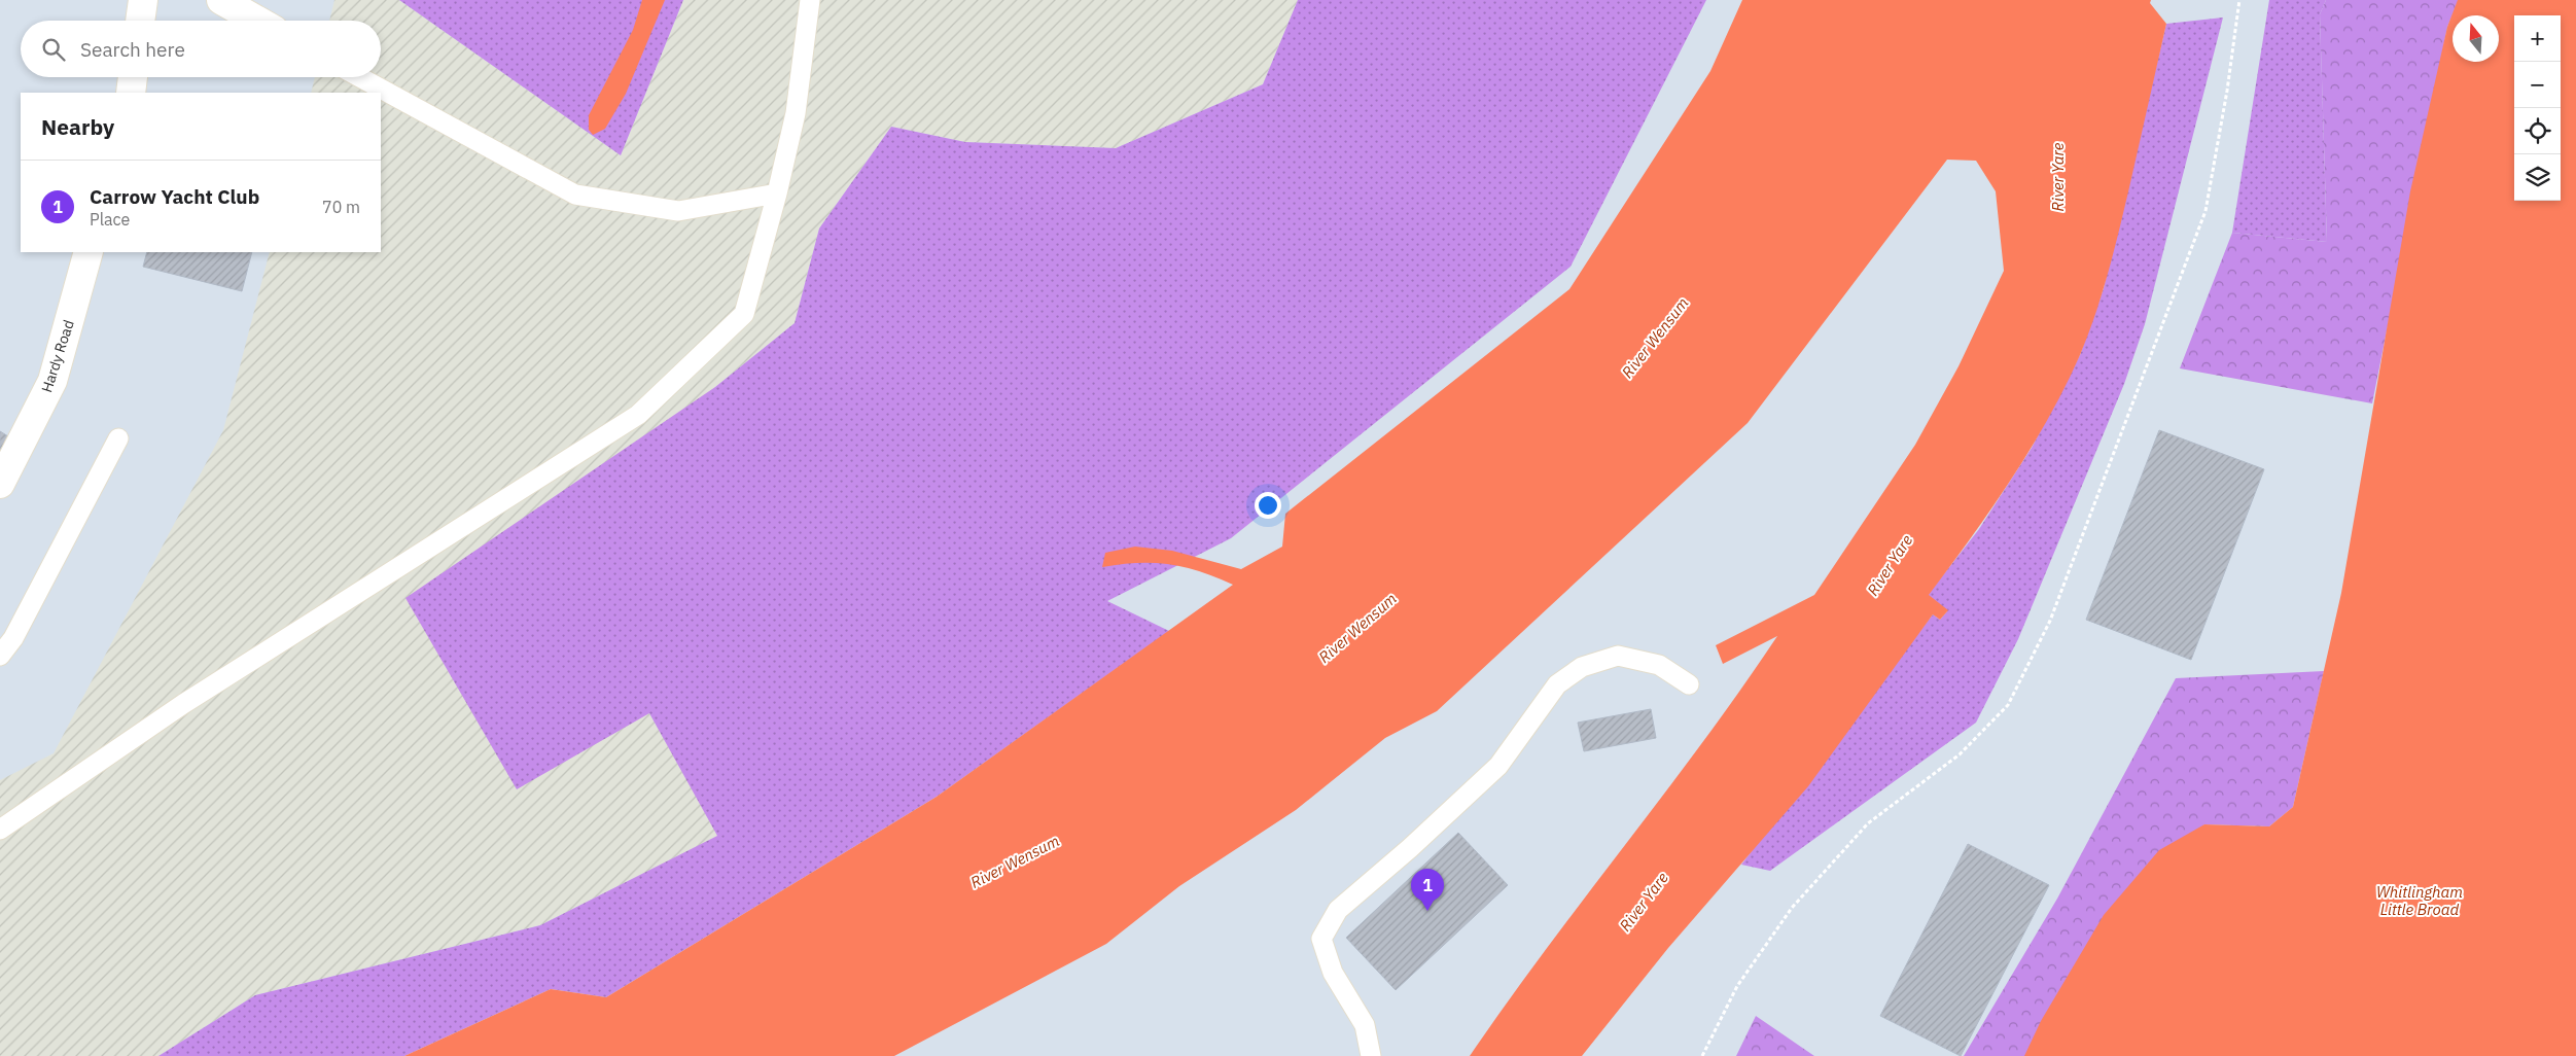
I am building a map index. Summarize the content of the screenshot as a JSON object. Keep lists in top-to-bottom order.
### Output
{
  "streets": {
    "street": ["Hardy Road"]
  },
  "water": ["River Yare", "River Wensum", "Whitlingham Little Broad"],
  "north": "top",
  "page": {
    "map_buttons": ["+", "−"],
    "search": "Search here",
    "heading": "Nearby",
    "list": [
      {
        "mark": "1",
        "name": "Carrow Yacht Club",
        "note": "Place",
        "value": "70 m"
      }
    ],
    "pins": "1"
  }
}
